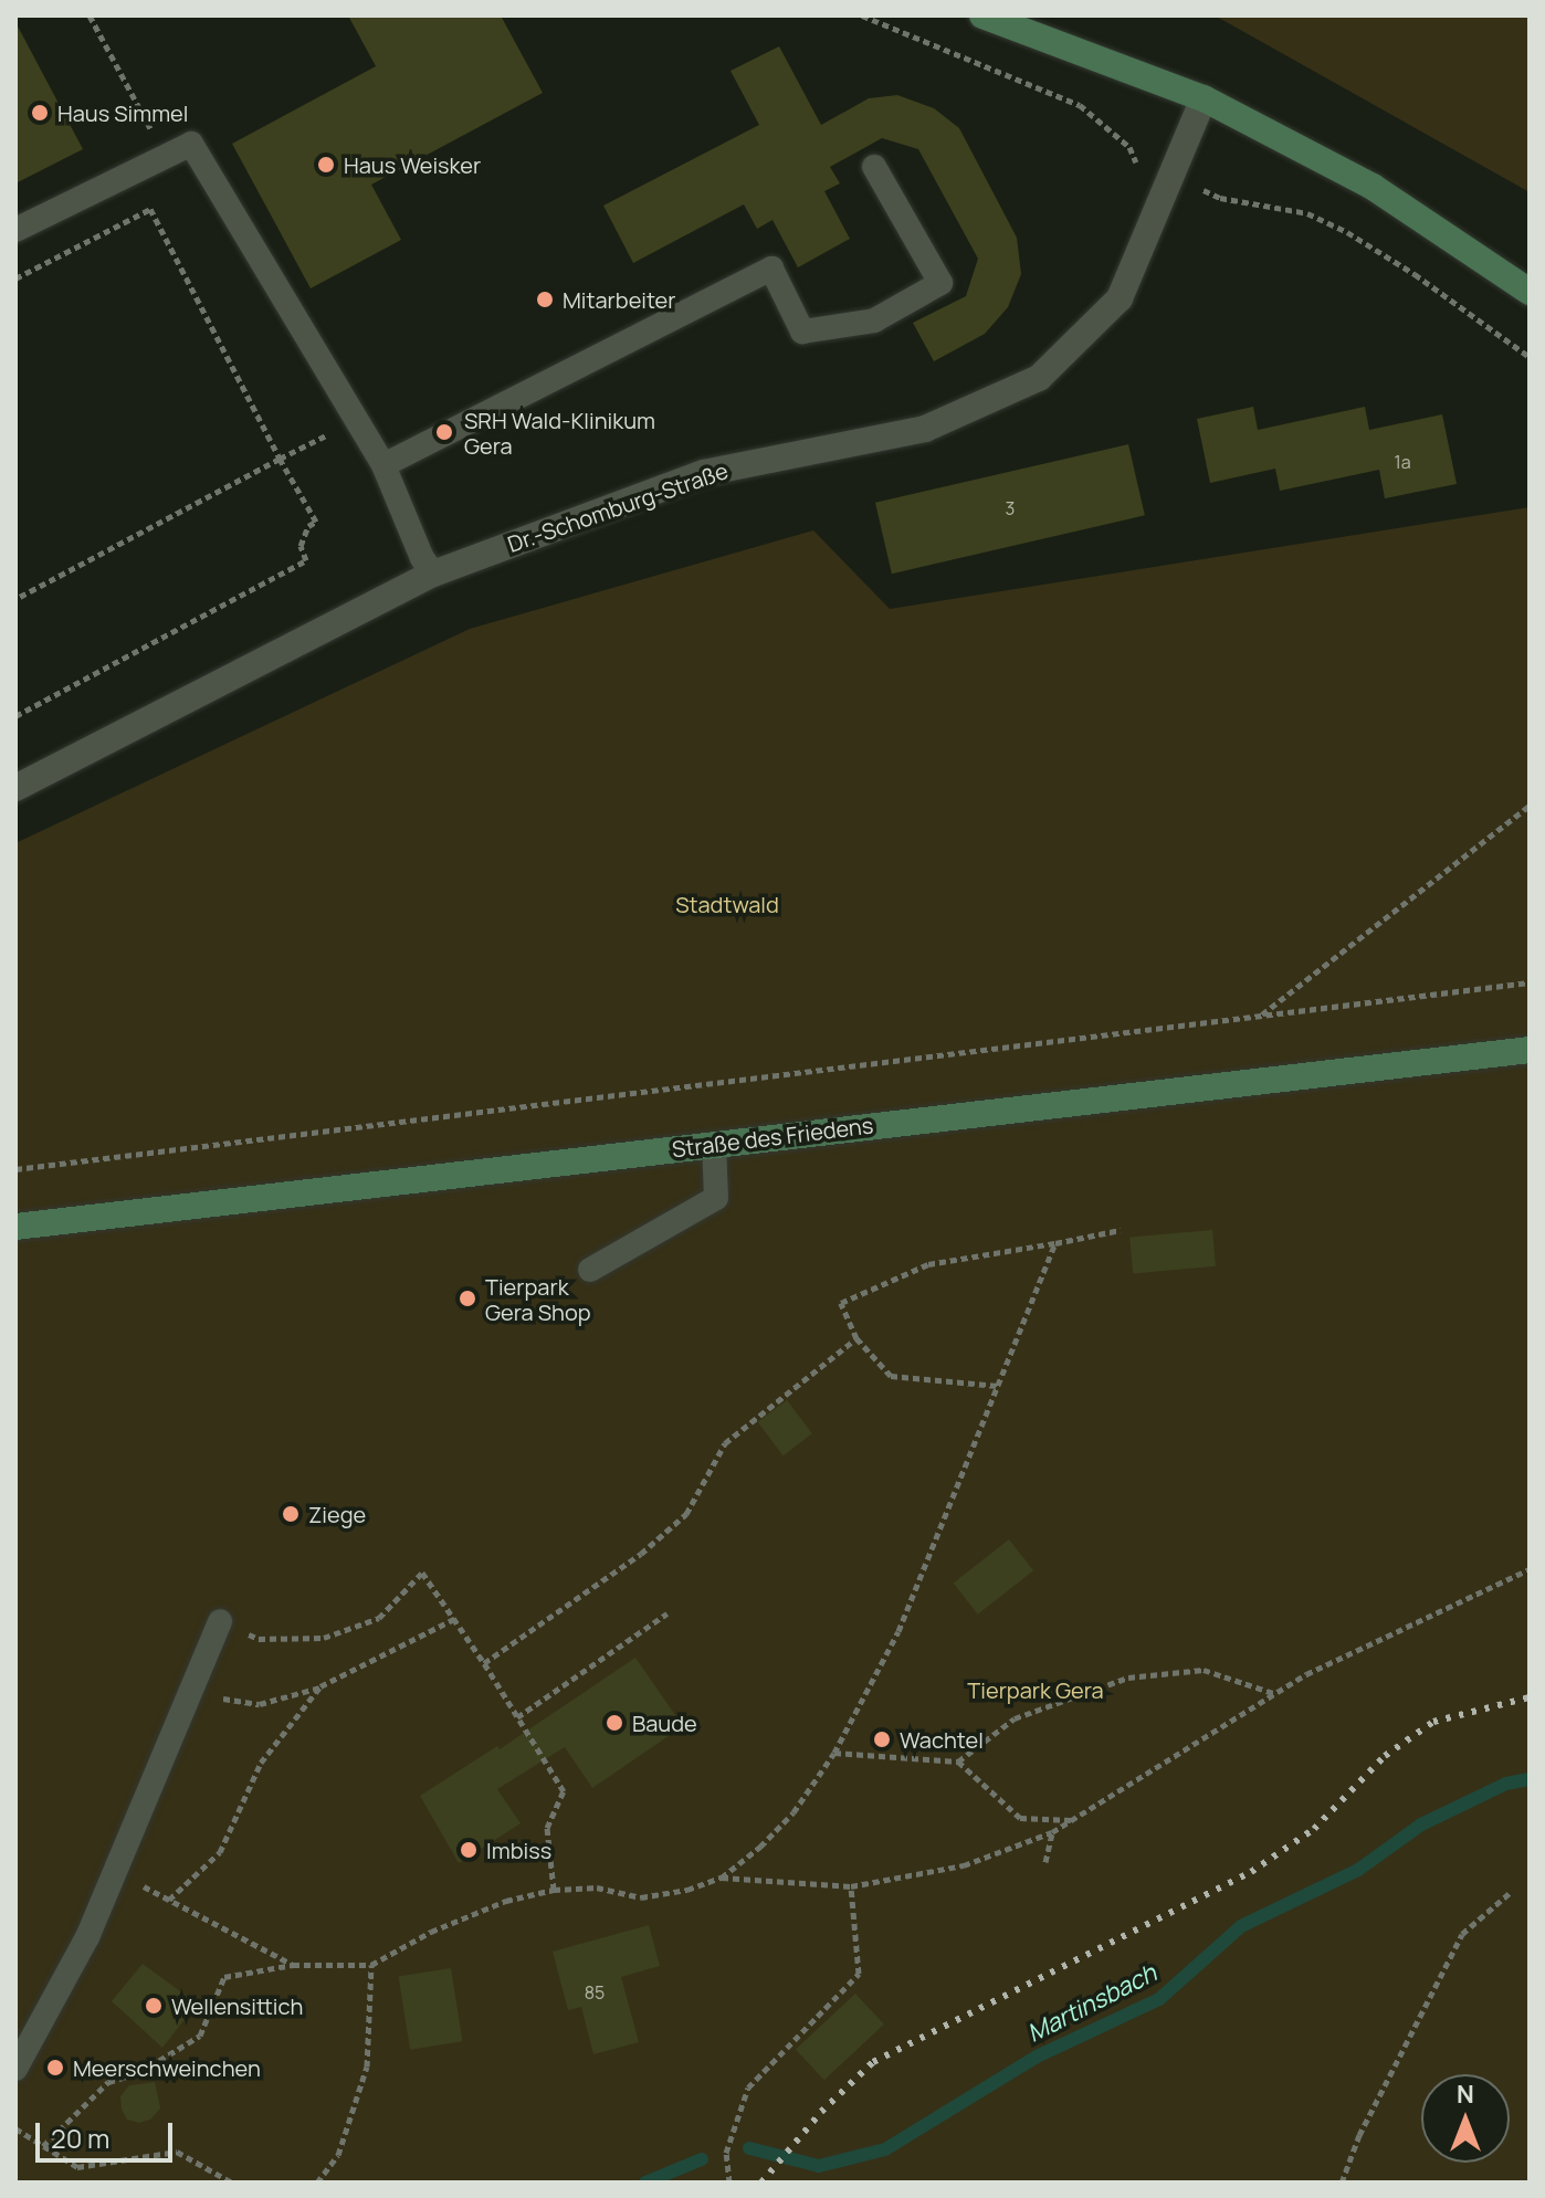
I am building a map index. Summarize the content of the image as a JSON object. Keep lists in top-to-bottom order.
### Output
{
  "streets": {
    "main road": ["Straße des Friedens"],
    "street": ["Dr.-Schomburg-Straße"]
  },
  "water": ["Martinsbach"],
  "parks": ["Stadtwald", "Tierpark Gera"],
  "places": [
    "Haus Simmel",
    "Haus Weisker",
    "Mitarbeiter",
    "SRH Wald-Klinikum Gera",
    "Tierpark Gera Shop",
    "Ziege",
    "Baude",
    "Wachtel",
    "Imbiss",
    "Wellensittich",
    "Meerschweinchen"
  ],
  "house_numbers": ["1a", "3", "85"],
  "scale_bar": "20 m",
  "north": "top"
}
